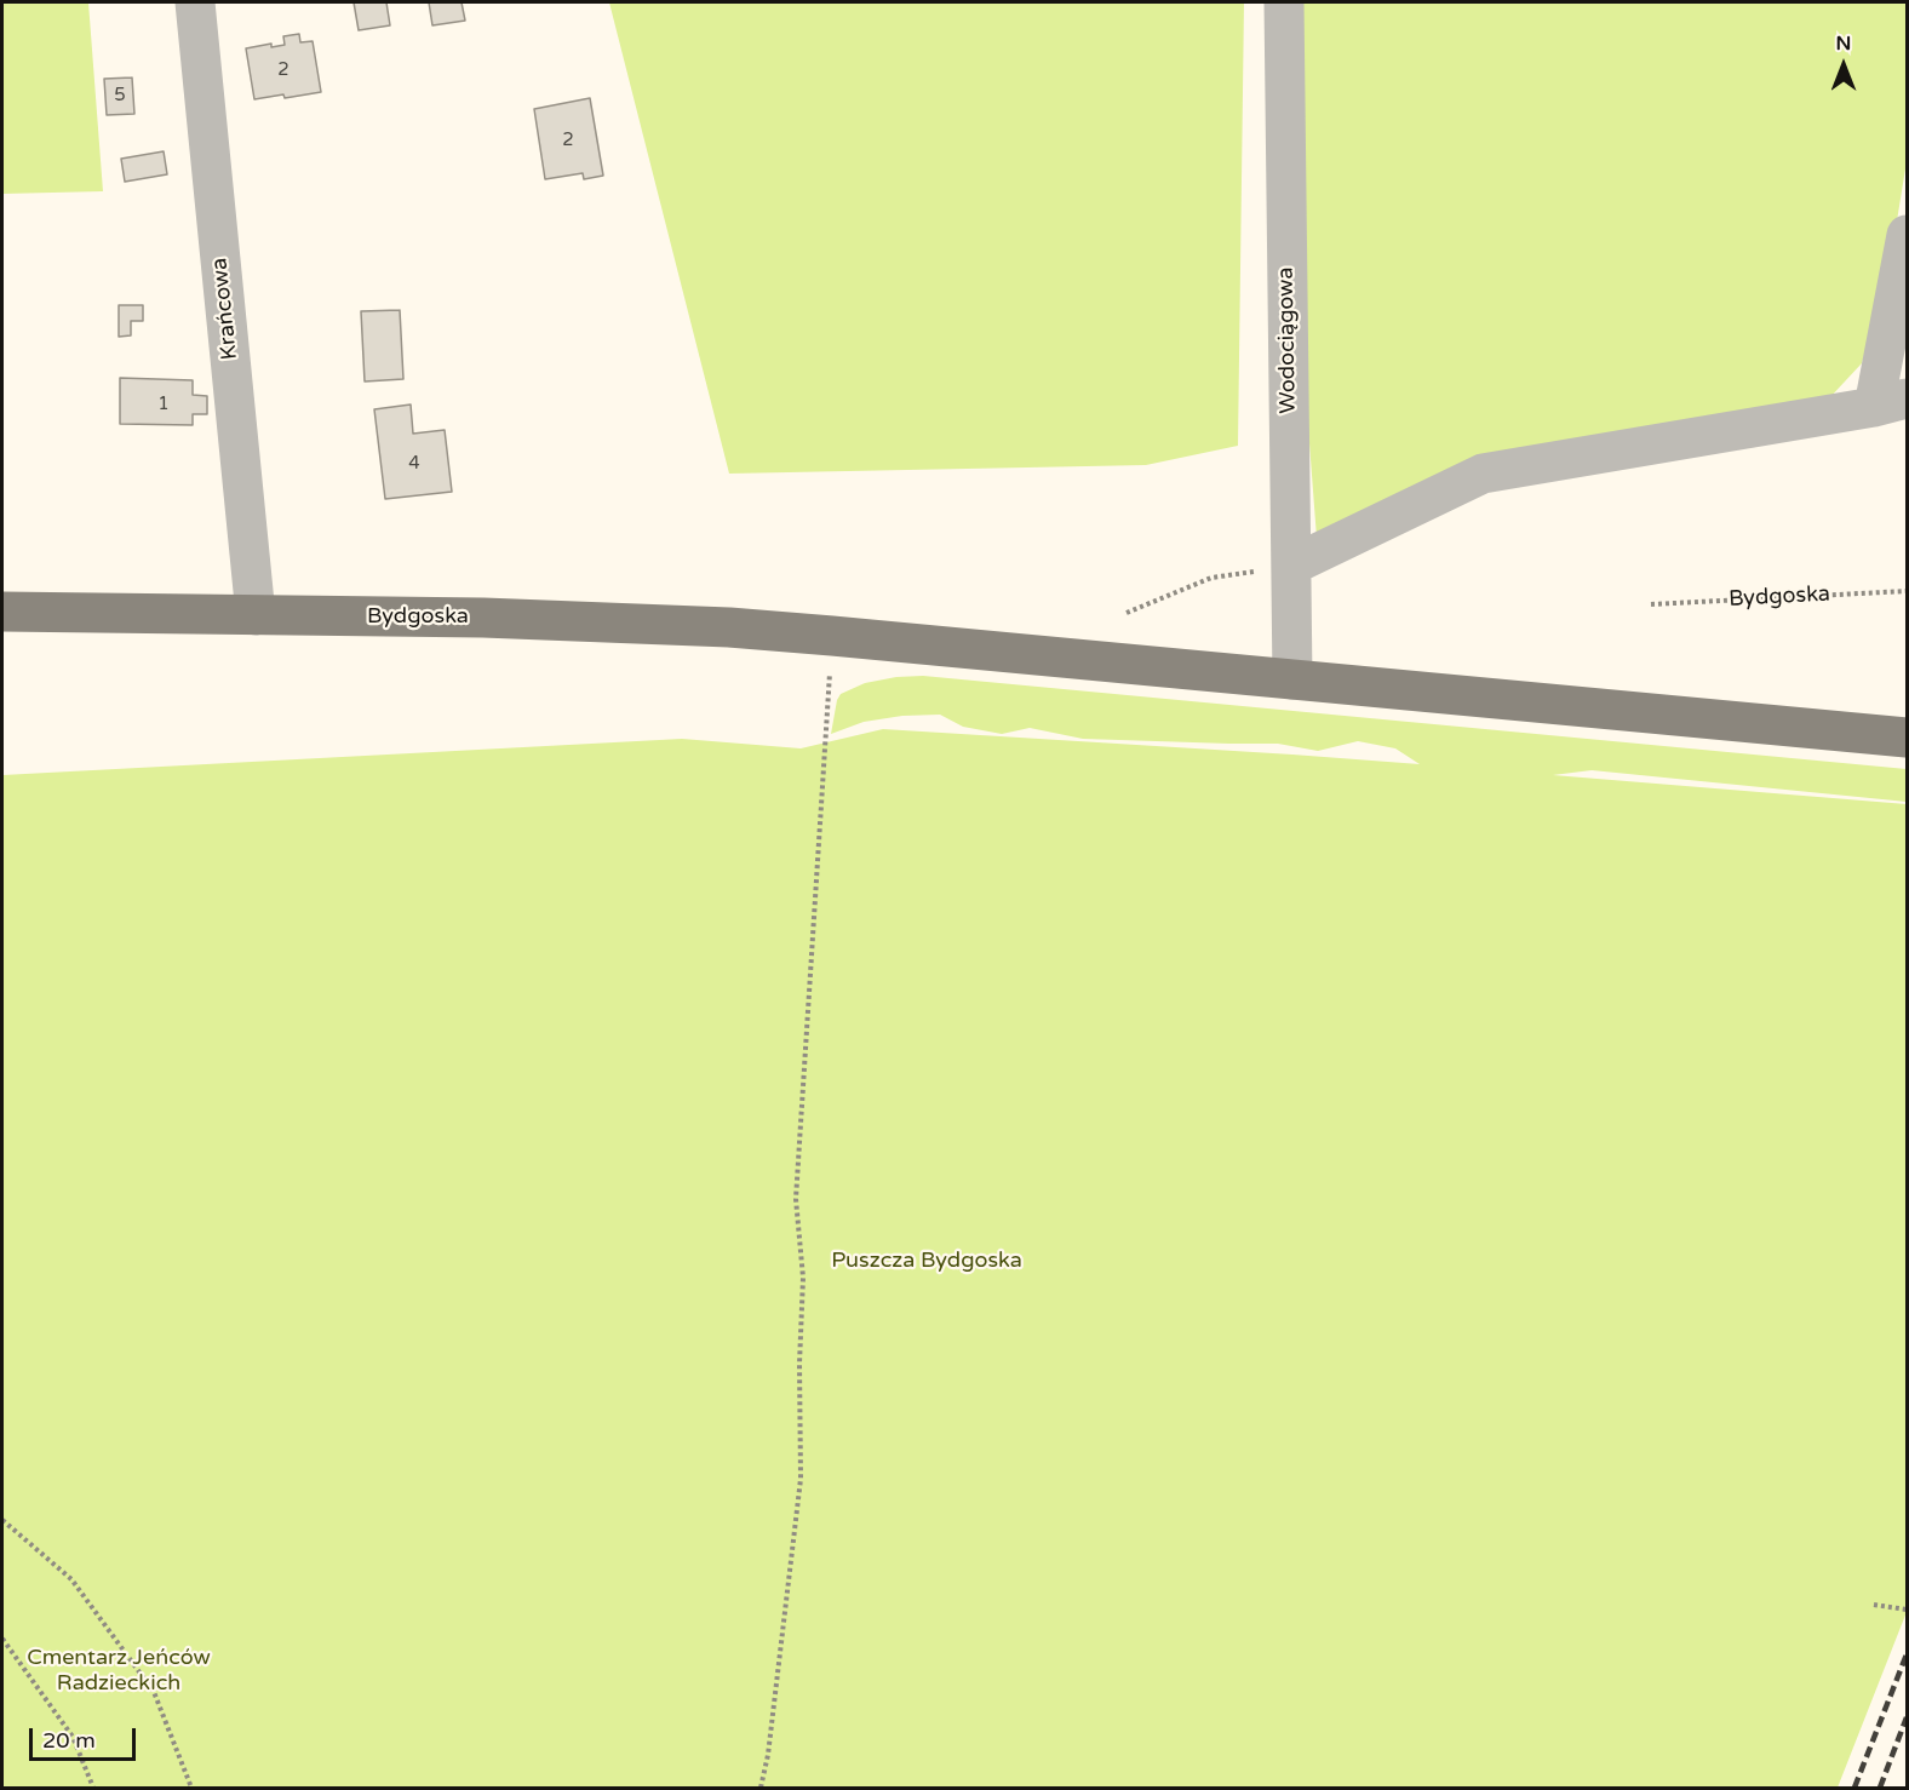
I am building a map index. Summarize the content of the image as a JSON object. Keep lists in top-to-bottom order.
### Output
{
  "streets": {
    "main road": ["Bydgoska"],
    "street": ["Krańcowa", "Wodociągowa"]
  },
  "crossings": [
    ["Krańcowa", "Bydgoska"],
    ["Wodociągowa", "Bydgoska"]
  ],
  "parks": ["Puszcza Bydgoska", "Cmentarz Jeńców Radzieckich"],
  "house_numbers": [
    "2",
    "5",
    "2",
    "1",
    "4"
  ],
  "scale_bar": "20 m",
  "north": "top"
}
